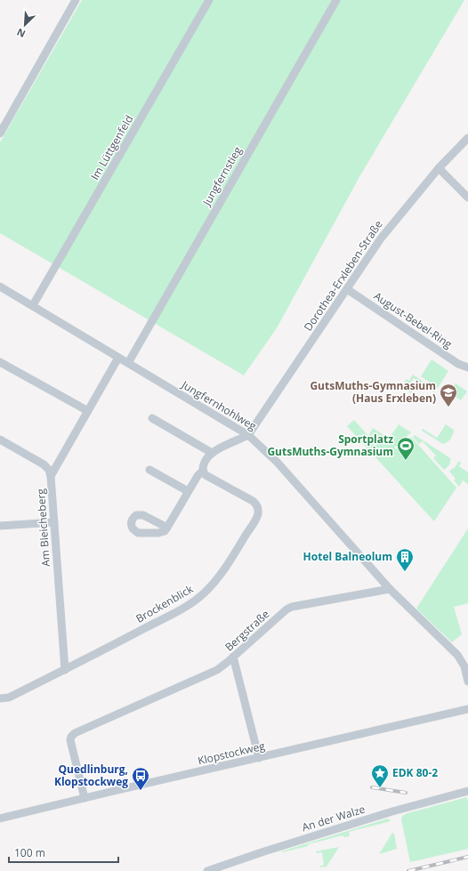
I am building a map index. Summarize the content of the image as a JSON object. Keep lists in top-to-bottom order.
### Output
{
  "streets": {
    "street": [
      "Im Lüttgenfeld",
      "Jungfernstieg",
      "Dorothea-Erxleben-Straße",
      "August-Bebel-Ring",
      "Jungfernhohlweg",
      "Am Bleicheberg",
      "Brockenblick",
      "Bergstraße",
      "Klopstockweg",
      "An der Walze"
    ]
  },
  "crossings": [
    ["Im Lüttgenfeld", "Jungfernhohlweg"],
    ["Jungfernstieg", "Jungfernhohlweg"],
    ["Dorothea-Erxleben-Straße", "August-Bebel-Ring"],
    ["Dorothea-Erxleben-Straße", "Jungfernhohlweg"],
    ["Jungfernhohlweg", "Am Bleicheberg"],
    ["Jungfernhohlweg", "Bergstraße"],
    ["Am Bleicheberg", "Brockenblick"],
    ["Bergstraße", "Klopstockweg"]
  ],
  "places": {
    "school or university": ["GutsMuths-Gymnasium (Haus Erxleben)"],
    "sports": ["Sportplatz GutsMuths-Gymnasium"],
    "building": ["Hotel Balneolum"],
    "place": ["EDK 80-2"],
    "bus stop": ["Quedlinburg, Klopstockweg"]
  },
  "scale_bar": "100 m",
  "north": "bottom left"
}
